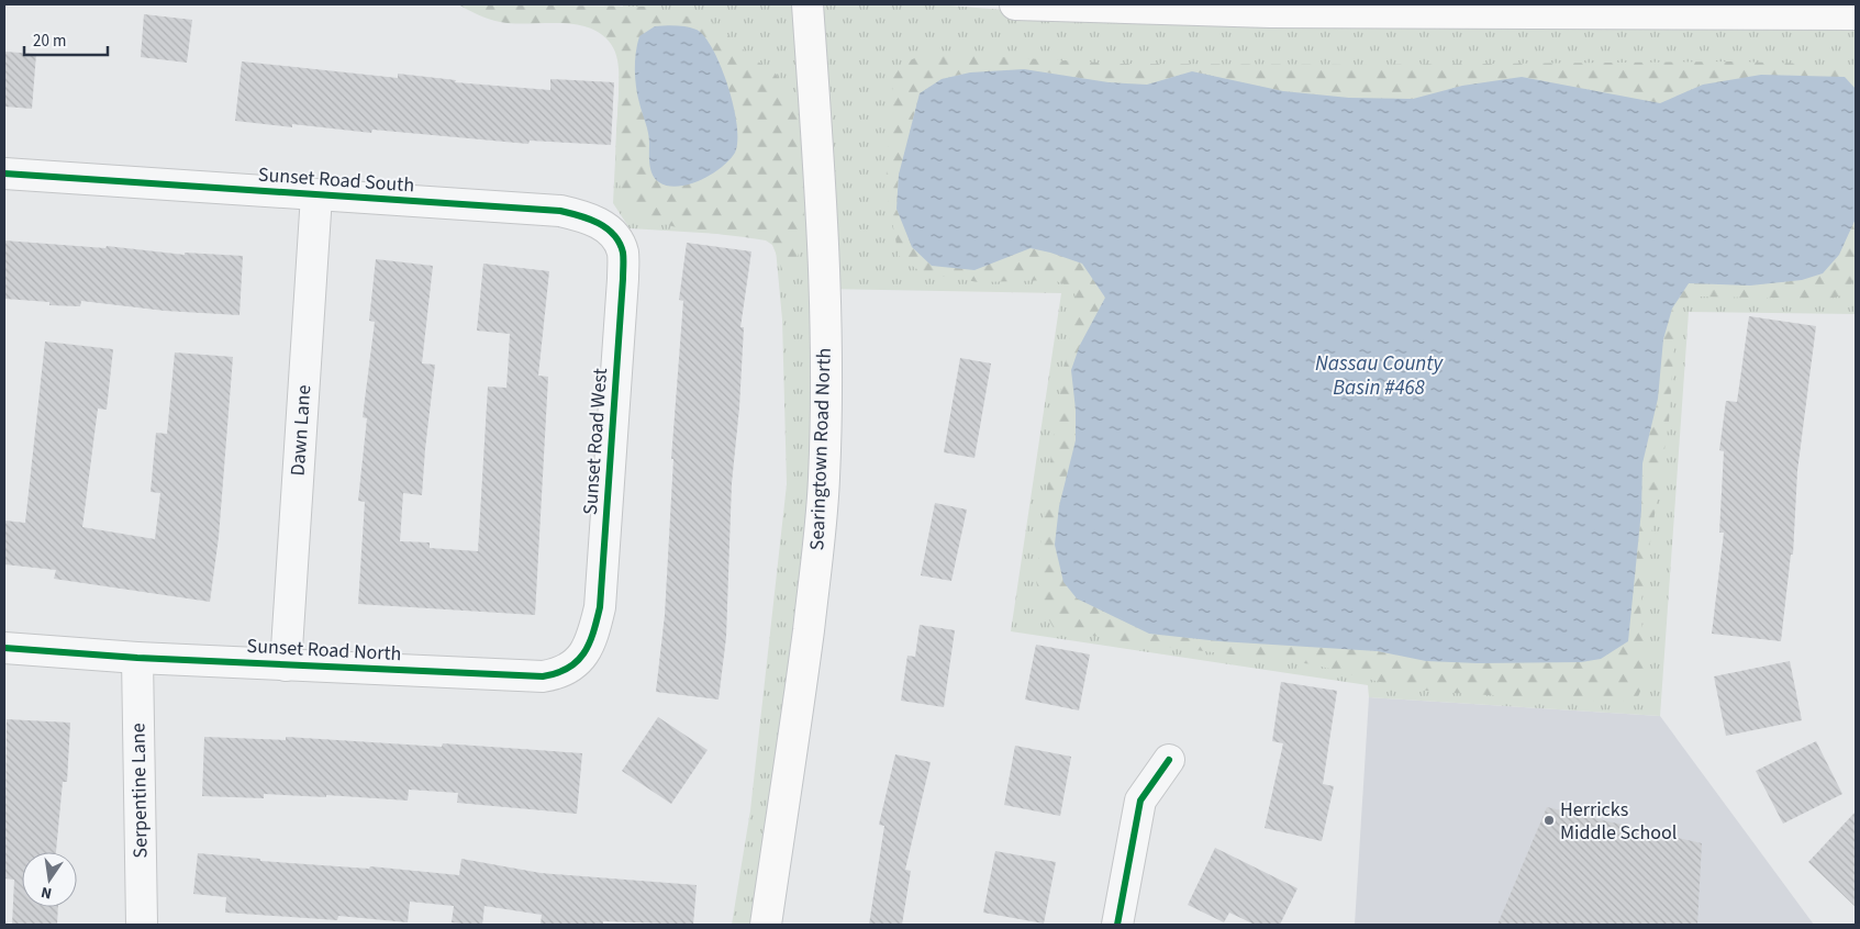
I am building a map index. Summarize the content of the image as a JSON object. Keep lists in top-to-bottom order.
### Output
{
  "streets": {
    "main road": ["Searingtown Road North"],
    "street": [
      "Sunset Road South",
      "Dawn Lane",
      "Sunset Road West",
      "Sunset Road North",
      "Serpentine Lane"
    ]
  },
  "crossings": [
    ["Sunset Road South", "Dawn Lane"],
    ["Sunset Road South", "Sunset Road West"],
    ["Dawn Lane", "Sunset Road North"],
    ["Sunset Road West", "Sunset Road North"],
    ["Sunset Road North", "Serpentine Lane"]
  ],
  "water": ["Nassau County Basin #468"],
  "places": ["Herricks Middle School"],
  "scale_bar": "20 m",
  "north": "bottom"
}
